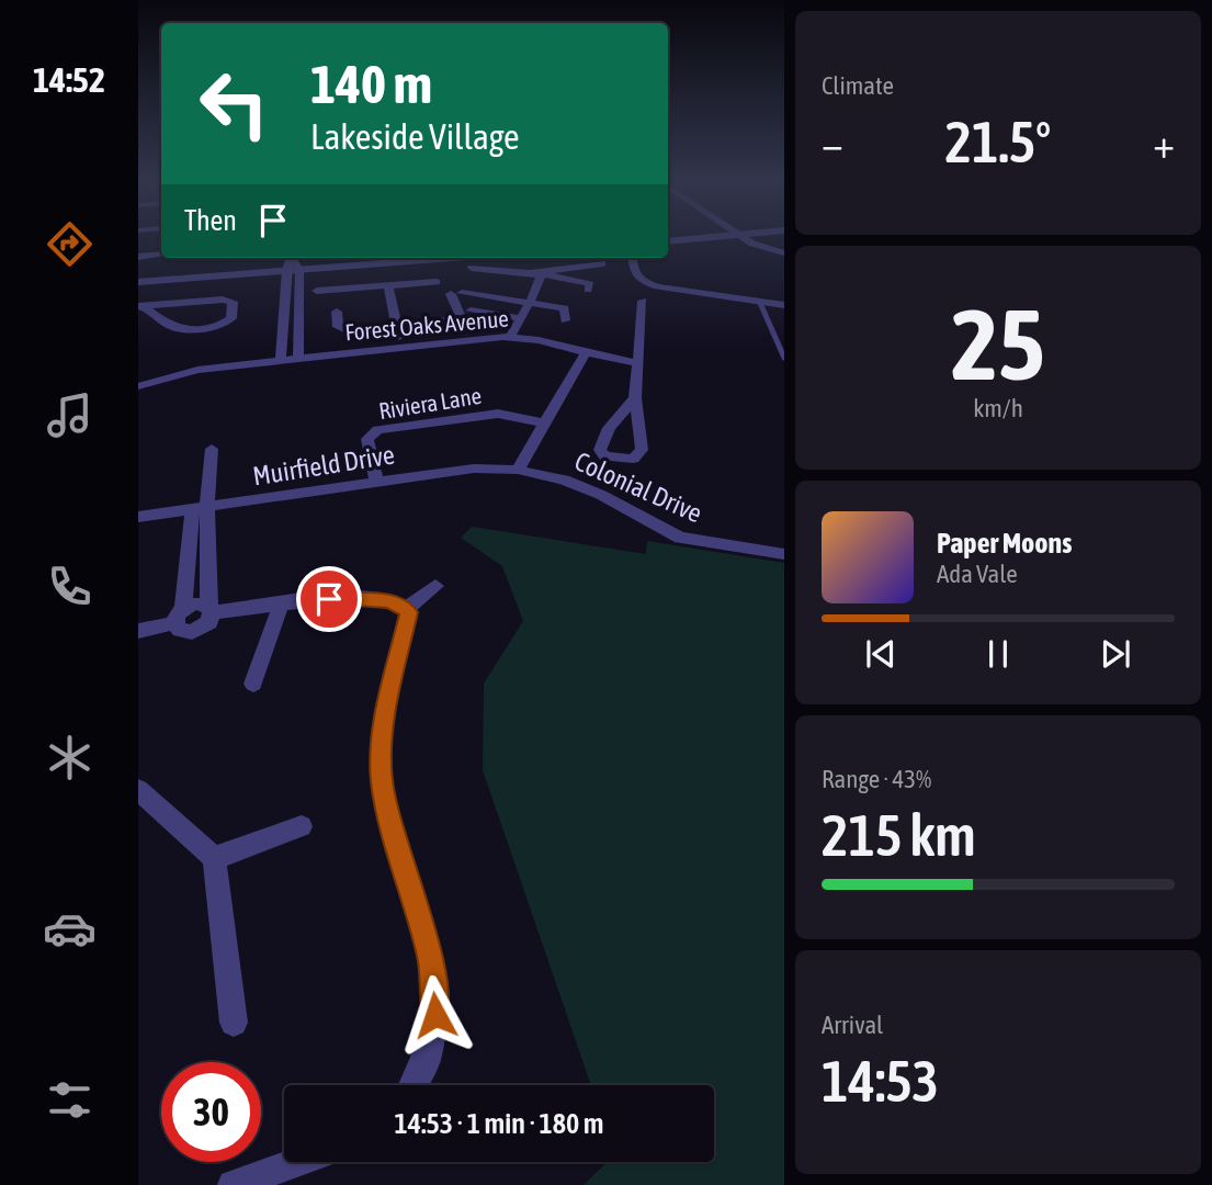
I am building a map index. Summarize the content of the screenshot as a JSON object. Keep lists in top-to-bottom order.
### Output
{
  "streets": {
    "street": [
      "Forest Oaks Avenue",
      "Riviera Lane",
      "Muirfield Drive",
      "Colonial Drive"
    ]
  },
  "crossings": [
    ["Riviera Lane", "Muirfield Drive"],
    ["Muirfield Drive", "Colonial Drive"]
  ],
  "page": {
    "tabs": "14:52",
    "tile": [
      "Climate",
      ["25", "km/h"],
      ["Range · 43%", "215 km"],
      ["Arrival", "14:53"]
    ],
    "turn": ["140 m", "Lakeside Village"],
    "heat": ["−", "21.5°", "+"],
    "then": "Then",
    "song": ["Paper Moons", "Ada Vale"],
    "limit": "30",
    "trip": "14:53 · 1 min · 180 m"
  }
}
